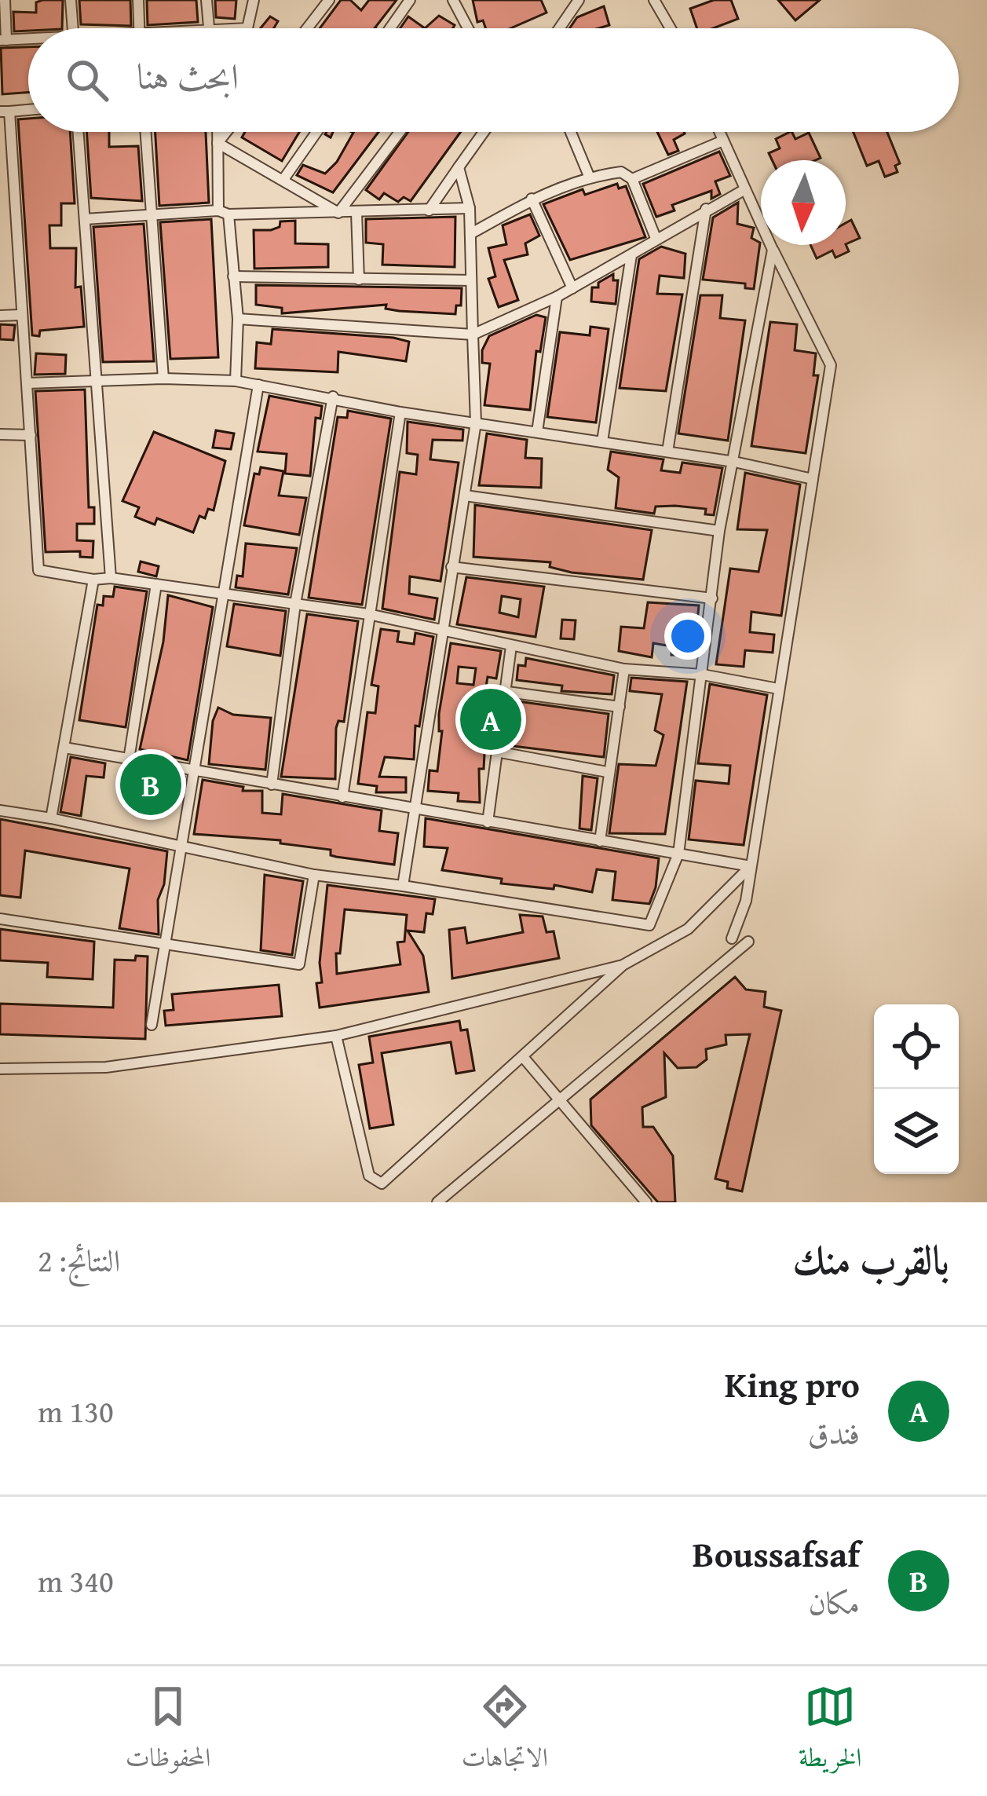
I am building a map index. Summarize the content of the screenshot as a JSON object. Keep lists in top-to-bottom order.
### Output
{
  "north": "bottom",
  "page": {
    "search": "ابحث هنا",
    "pins": ["A", "B"],
    "heading": ["بالقرب منك", "النتائج: 2"],
    "list": [
      {
        "mark": "A",
        "name": "King pro",
        "note": "فندق",
        "value": "130 m"
      },
      {
        "mark": "B",
        "name": "Boussafsaf",
        "note": "مكان",
        "value": "340 m"
      }
    ],
    "nav": ["الخريطة", "الاتجاهات", "المحفوظات"]
  }
}
